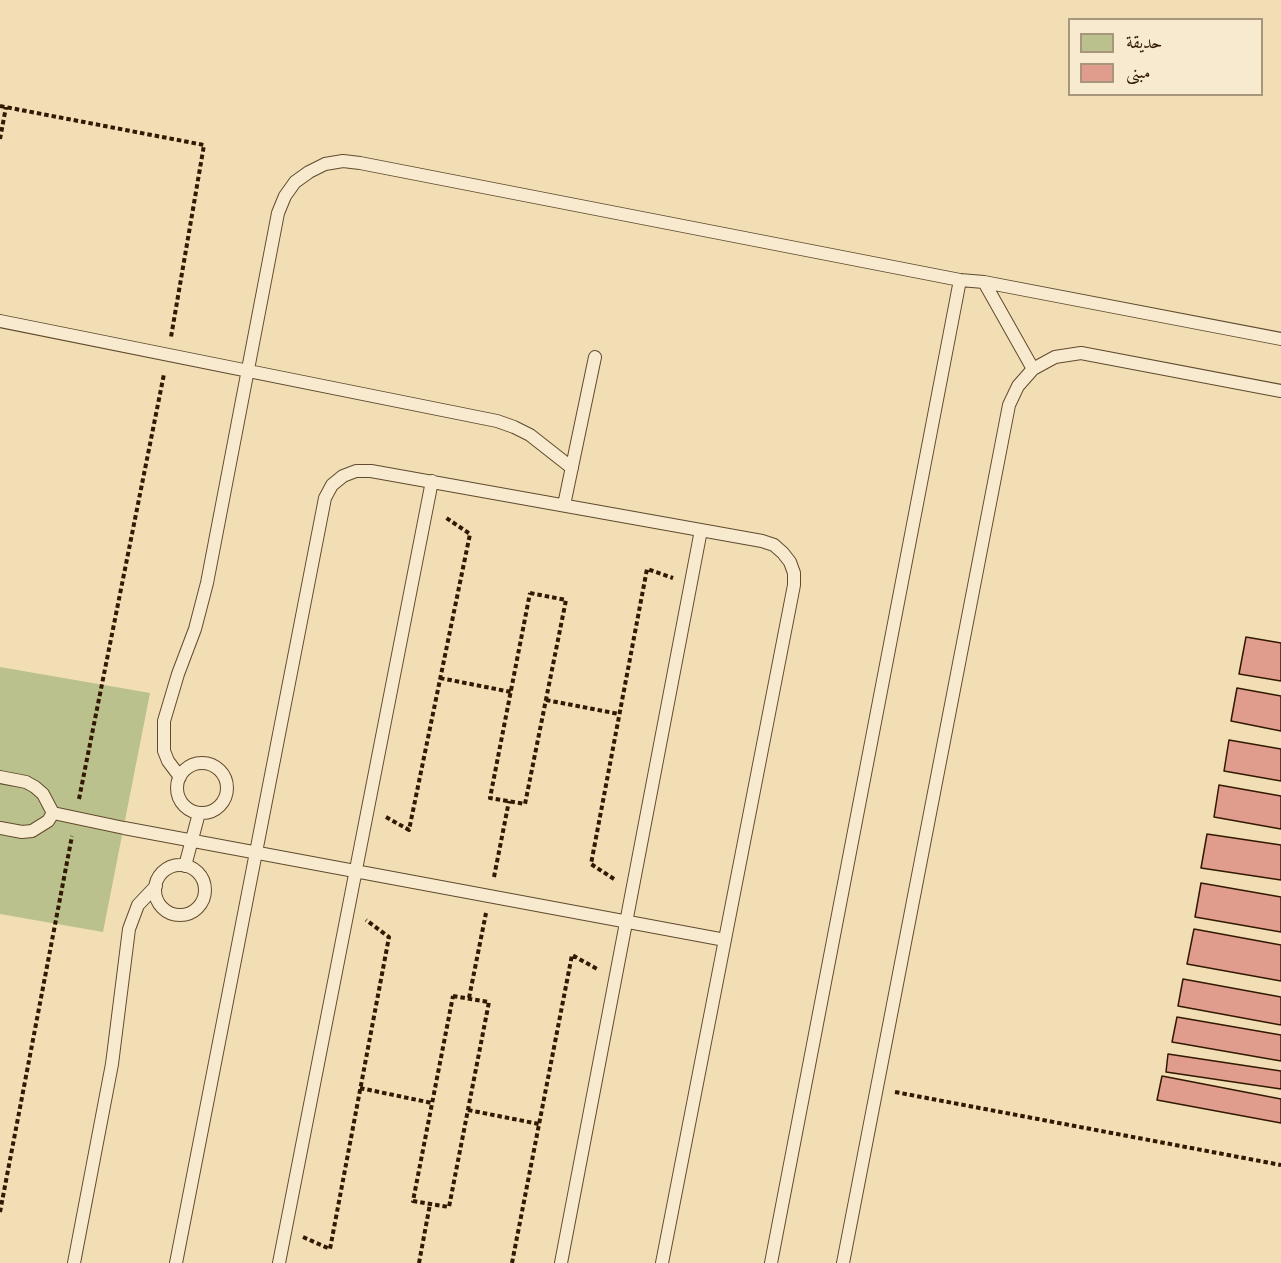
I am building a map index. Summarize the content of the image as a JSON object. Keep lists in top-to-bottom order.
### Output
{
  "legend": ["حديقة", "مبنى"]
}
